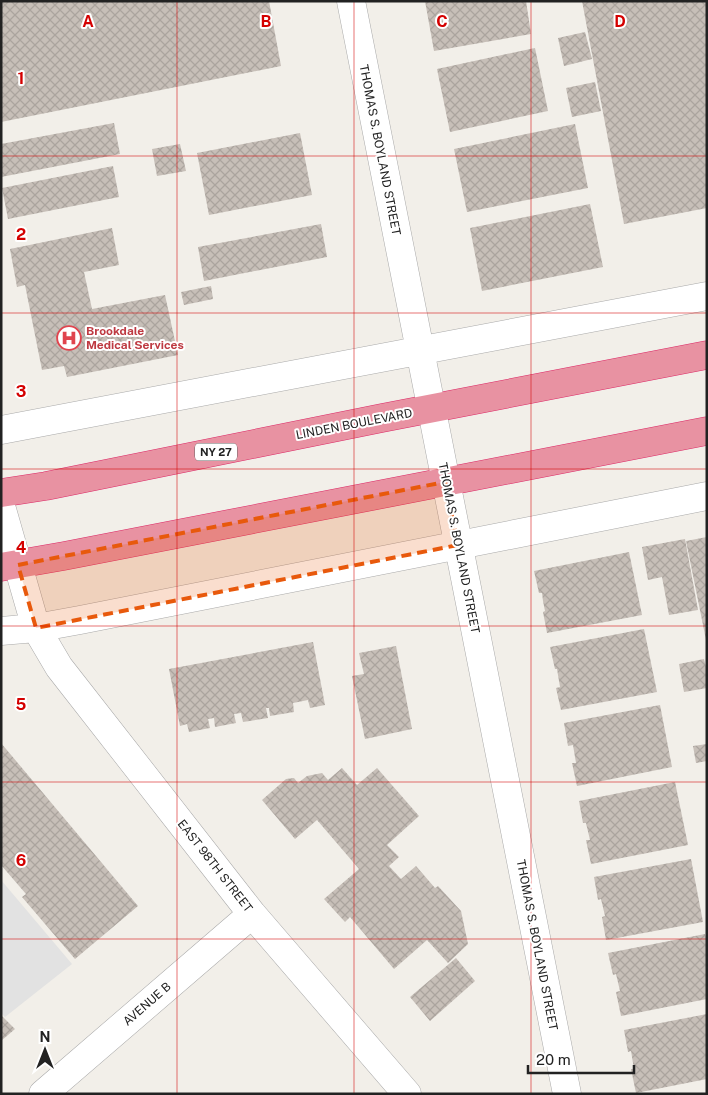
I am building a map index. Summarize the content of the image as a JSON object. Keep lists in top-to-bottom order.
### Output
{
  "streets": {
    "highway": ["LINDEN BOULEVARD", "NY 27"],
    "street": ["THOMAS S. BOYLAND STREET", "EAST 98TH STREET", "AVENUE B"]
  },
  "crossings": [
    ["THOMAS S. BOYLAND STREET", "LINDEN BOULEVARD"],
    ["EAST 98TH STREET", "AVENUE B"]
  ],
  "places": {
    "hospital": ["Brookdale Medical Services"]
  },
  "scale_bar": "20 m",
  "north": "top",
  "grid": {
    "columns": [
      "A",
      "B",
      "C",
      "D"
    ],
    "rows": [
      "1",
      "2",
      "3",
      "4",
      "5",
      "6"
    ]
  }
}
